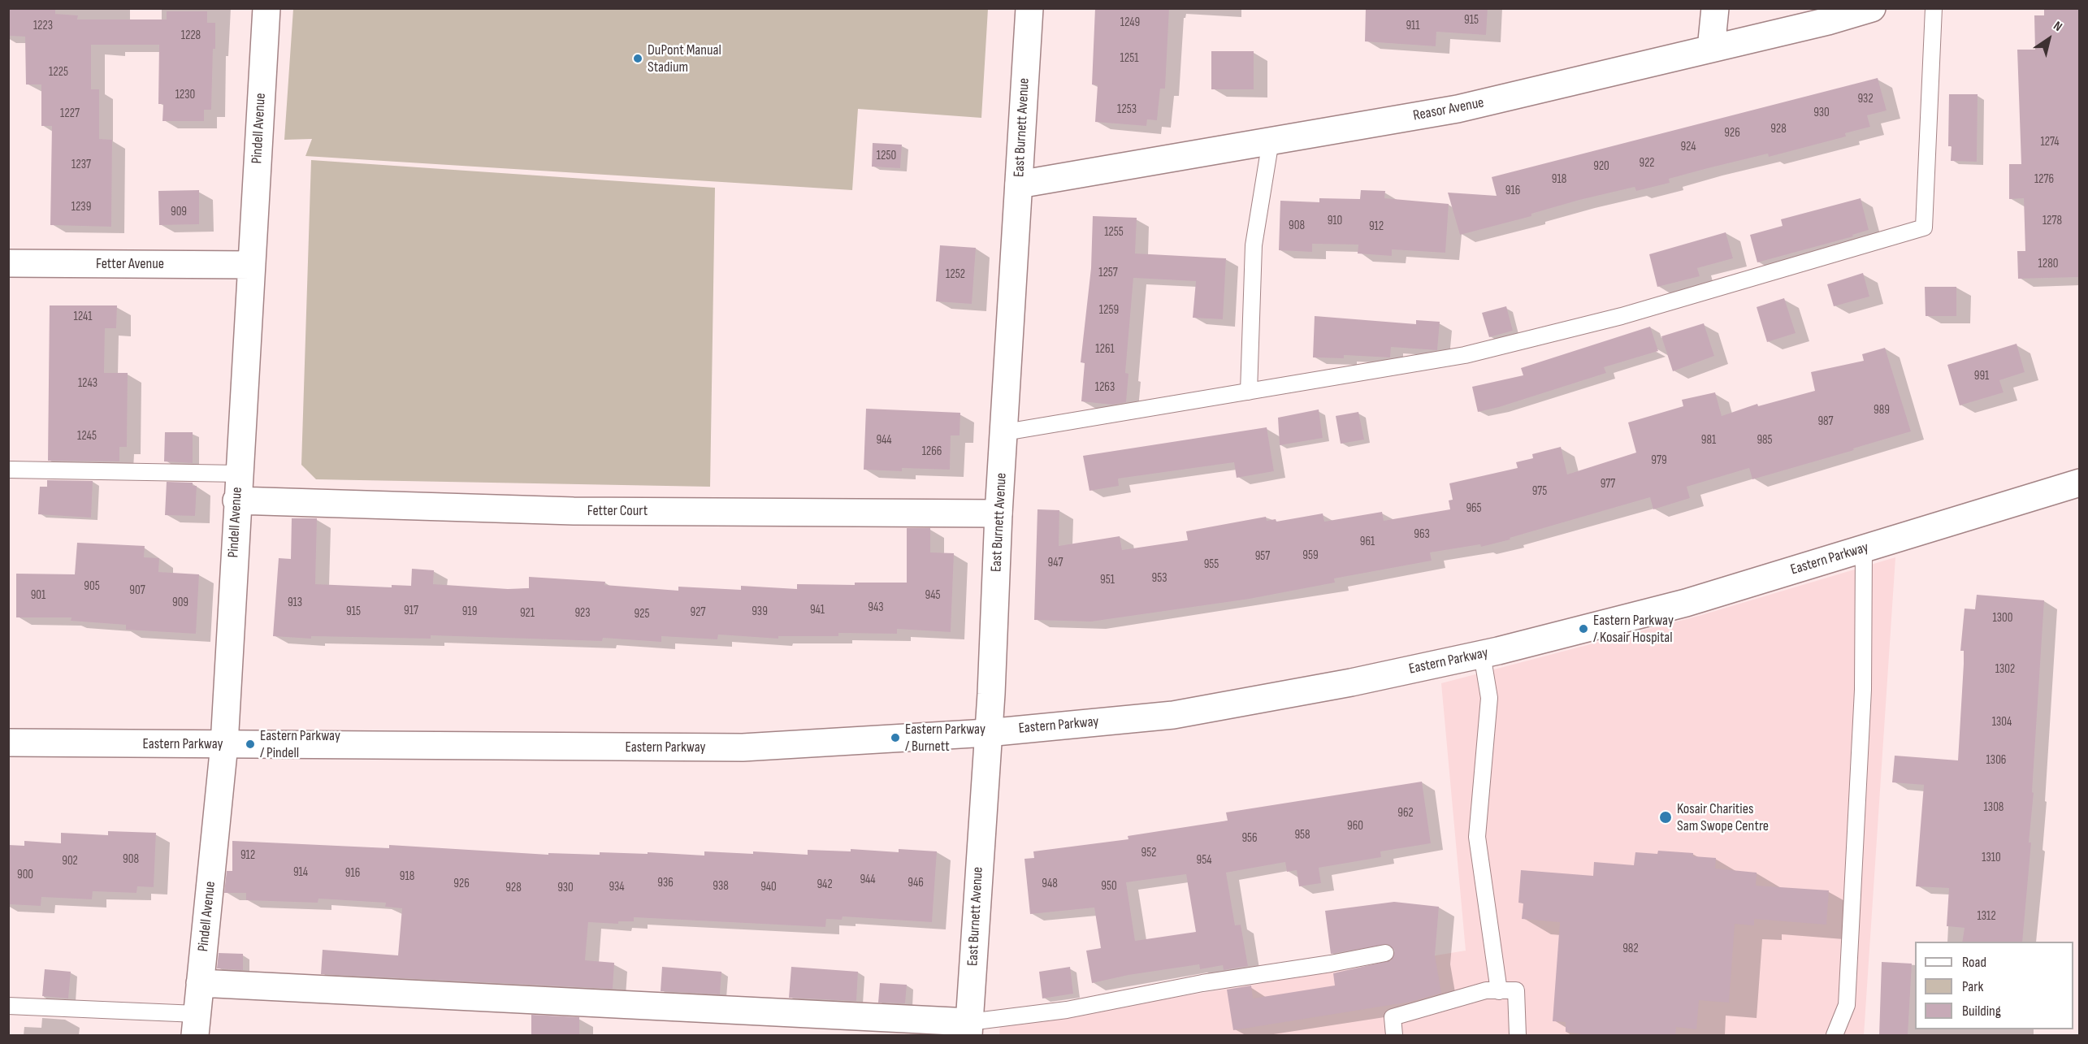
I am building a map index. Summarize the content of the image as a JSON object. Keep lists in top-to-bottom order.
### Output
{
  "streets": {
    "street": [
      "Reasor Avenue",
      "East Burnett Avenue",
      "Pindell Avenue",
      "Fetter Avenue",
      "Fetter Court",
      "Eastern Parkway"
    ]
  },
  "crossings": [
    ["Reasor Avenue", "East Burnett Avenue"],
    ["East Burnett Avenue", "Fetter Court"],
    ["East Burnett Avenue", "Eastern Parkway"],
    ["Pindell Avenue", "Fetter Avenue"],
    ["Pindell Avenue", "Fetter Court"],
    ["Pindell Avenue", "Eastern Parkway"]
  ],
  "places": [
    "DuPont Manual Stadium",
    "Eastern Parkway / Kosair Hospital",
    "Eastern Parkway / Burnett",
    "Eastern Parkway / Pindell",
    "Kosair Charities Sam Swope Centre"
  ],
  "house_numbers": [
    "915",
    "1249",
    "1223",
    "911",
    "1228",
    "1251",
    "1225",
    "1230",
    "932",
    "1253",
    "930",
    "1227",
    "928",
    "926",
    "1274",
    "924",
    "1250",
    "922",
    "1237",
    "920",
    "918",
    "1276",
    "916",
    "1239",
    "909",
    "910",
    "1278",
    "908",
    "912",
    "1255",
    "1280",
    "1257",
    "1252",
    "1259",
    "1241",
    "1261",
    "991",
    "1243",
    "1263",
    "989",
    "987",
    "1245",
    "944",
    "981",
    "985",
    "1266",
    "979",
    "977",
    "975",
    "965",
    "963",
    "961",
    "959",
    "957",
    "947",
    "955",
    "953",
    "951",
    "905",
    "907",
    "901",
    "945",
    "909",
    "913",
    "943",
    "941",
    "917",
    "915",
    "919",
    "939",
    "927",
    "921",
    "923",
    "925",
    "1300",
    "1302",
    "1304",
    "1306",
    "1308",
    "962",
    "960",
    "958",
    "956",
    "952",
    "912",
    "1310",
    "908",
    "954",
    "902",
    "914",
    "916",
    "900",
    "918",
    "944",
    "936",
    "946",
    "926",
    "948",
    "942",
    "938",
    "950",
    "934",
    "940",
    "928",
    "930",
    "1312",
    "982"
  ],
  "legend": ["Road", "Park", "Building"],
  "north": "top right"
}
